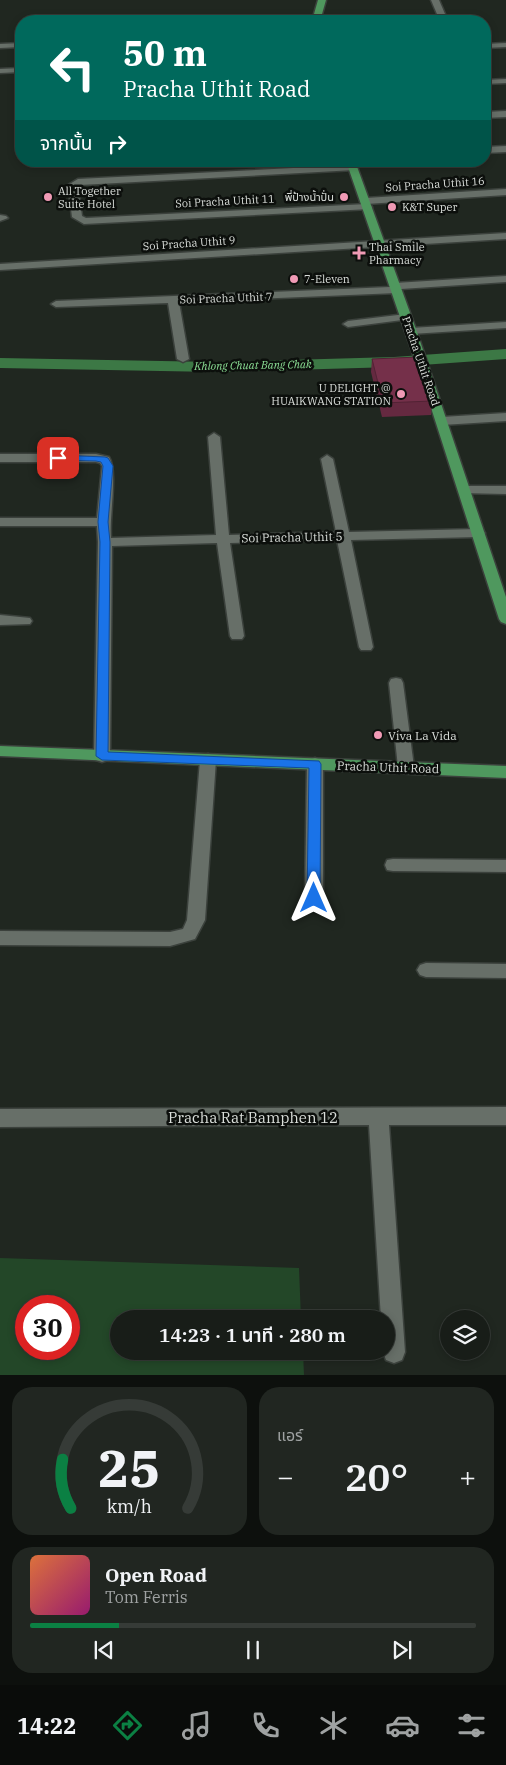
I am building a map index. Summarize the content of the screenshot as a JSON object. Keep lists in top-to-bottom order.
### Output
{
  "streets": {
    "main road": ["Pracha Uthit Road"],
    "street": [
      "Soi Pracha Uthit 16",
      "Soi Pracha Uthit 11",
      "Soi Pracha Uthit 9",
      "Soi Pracha Uthit 7",
      "Soi Pracha Uthit 5",
      "Pracha Rat Bamphen 12"
    ]
  },
  "crossings": [
    ["Soi Pracha Uthit 16", "Soi Pracha Uthit 11"],
    ["Soi Pracha Uthit 16", "Pracha Uthit Road"],
    ["Soi Pracha Uthit 11", "Pracha Uthit Road"],
    ["Soi Pracha Uthit 9", "Pracha Uthit Road"],
    ["Soi Pracha Uthit 7", "Pracha Uthit Road"],
    ["Pracha Uthit Road", "Soi Pracha Uthit 5"]
  ],
  "water": ["Khlong Chuat Bang Chak"],
  "places": {
    "other": [
      "All Together Suite Hotel",
      "พี่ป้างน้ำปั่น",
      "K&T Super",
      "7-Eleven",
      "U DELIGHT @ HUAIKWANG STATION",
      "Viva La Vida"
    ],
    "health": ["Thai Smile Pharmacy"]
  },
  "page": {
    "turn": ["50 m", "Pracha Uthit Road"],
    "then": "จากนั้น",
    "limit": "30",
    "trip": "14:23 · 1 นาที · 280 m",
    "tile": "แอร์",
    "heat": ["−", "20°", "+"],
    "song": ["Open Road", "Tom Ferris"],
    "tabs": "14:22",
    "gauge": ["25", "km/h"]
  }
}
